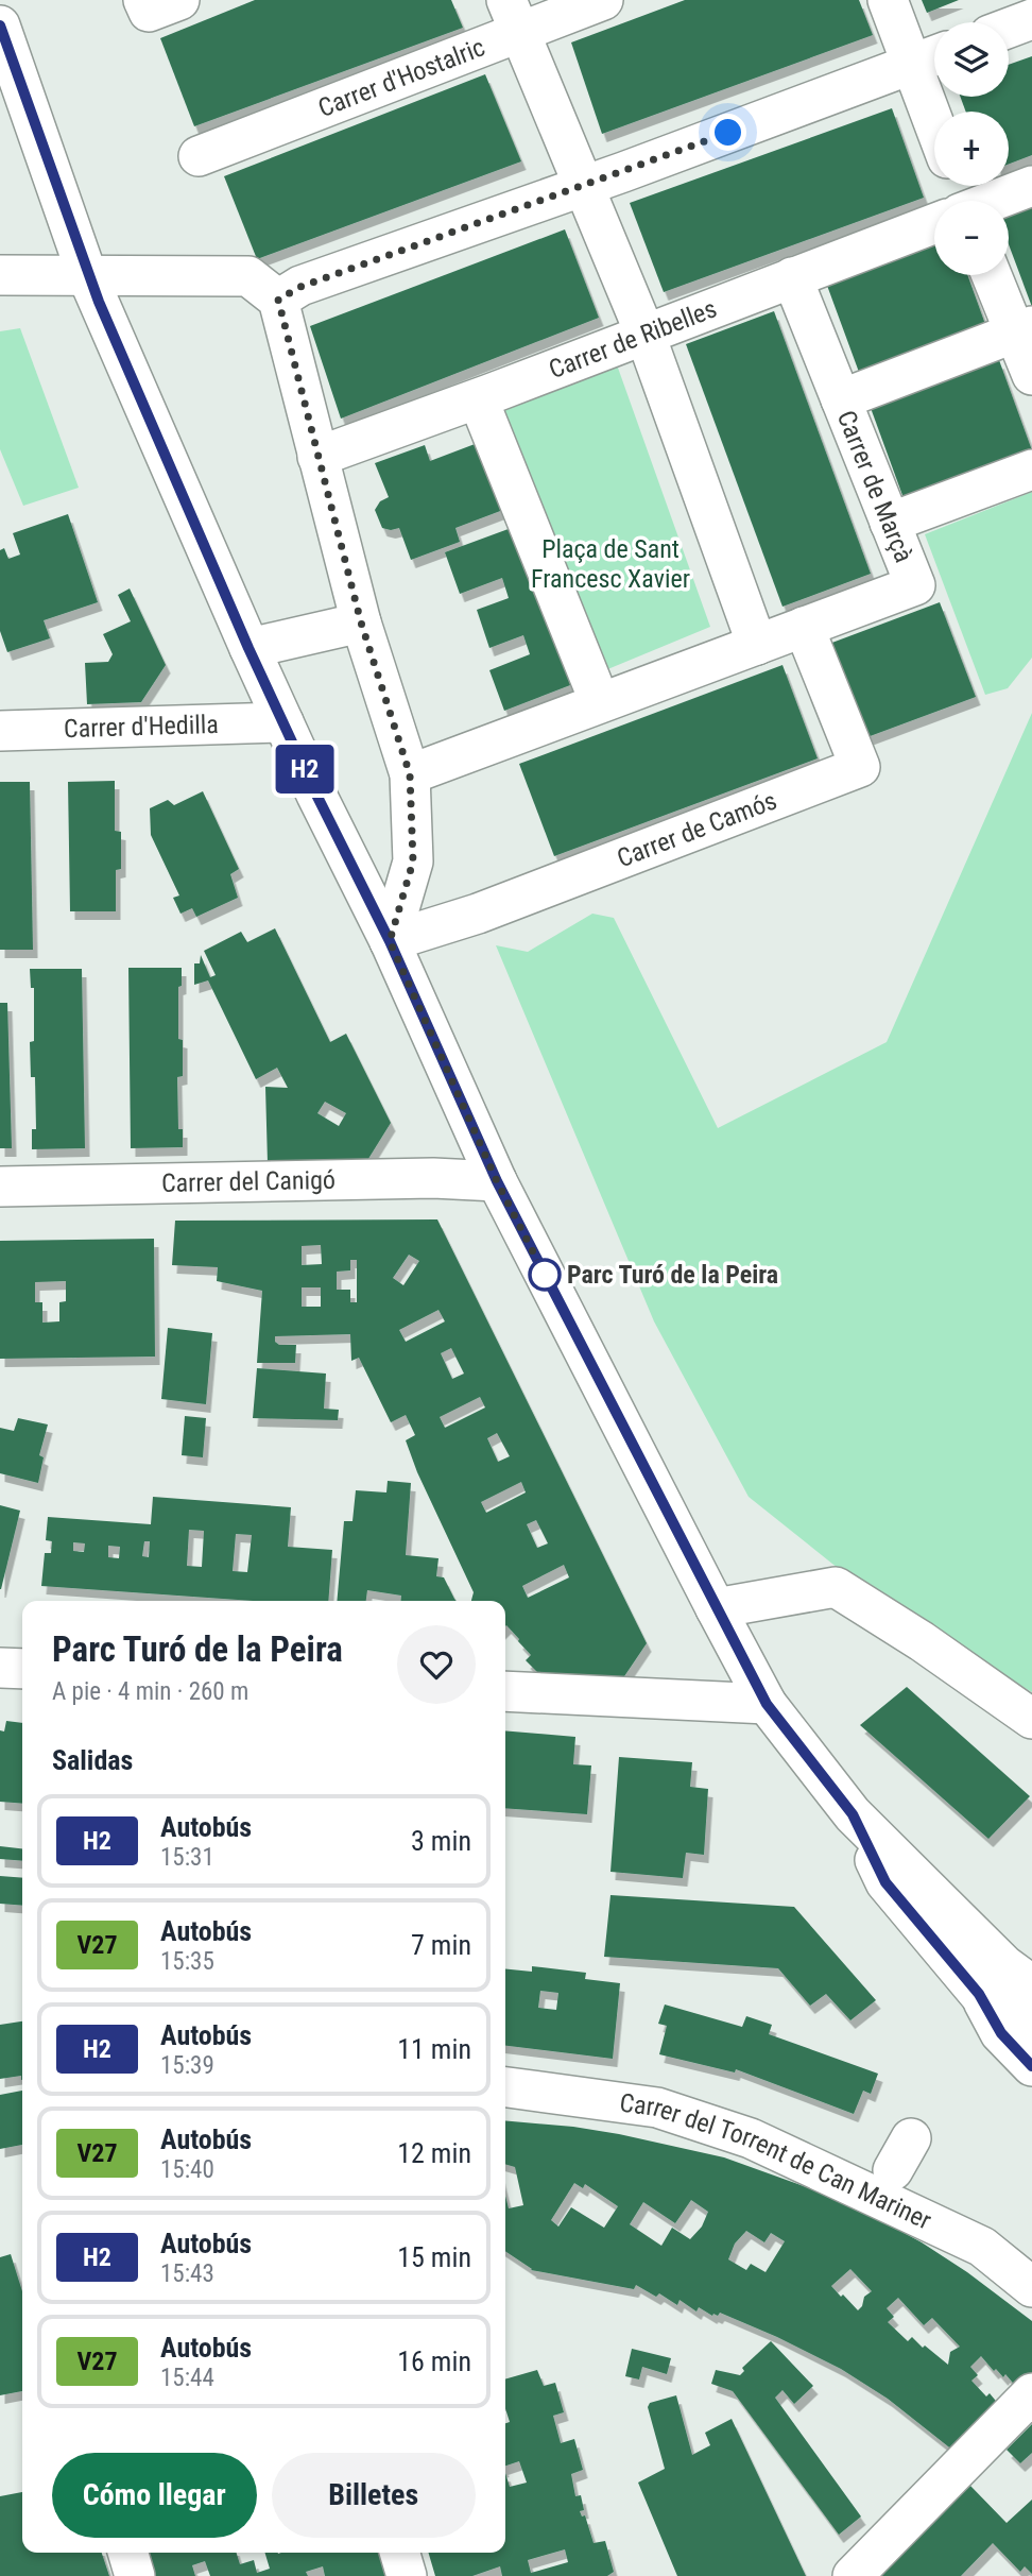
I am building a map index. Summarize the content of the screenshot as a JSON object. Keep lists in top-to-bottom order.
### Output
{
  "streets": {
    "street": [
      "Carrer d'Hostalric",
      "Carrer de Ribelles",
      "Carrer de Marçà",
      "Carrer d'Hedilla",
      "Carrer de Camós",
      "Carrer del Canigó",
      "Carrer del Torrent de Can Mariner"
    ]
  },
  "crossings": [
    ["Carrer de Ribelles", "Carrer de Marçà"],
    ["Carrer de Marçà", "Carrer de Camós"]
  ],
  "parks": ["Plaça de Sant Francesc Xavier"],
  "places": ["Parc Turó de la Peira"],
  "lines": ["bus line H2"],
  "page": {
    "on_map": "H2",
    "map_buttons": ["+", "−"],
    "heading": [
      ["Parc Turó de la Peira", "A pie · 4 min · 260 m"],
      "Salidas"
    ],
    "list": [
      {
        "mark": "H2",
        "name": "Autobús",
        "note": "15:31",
        "value": "3 min"
      },
      {
        "mark": "V27",
        "name": "Autobús",
        "note": "15:35",
        "value": "7 min"
      },
      {
        "mark": "H2",
        "name": "Autobús",
        "note": "15:39",
        "value": "11 min"
      },
      {
        "mark": "V27",
        "name": "Autobús",
        "note": "15:40",
        "value": "12 min"
      },
      {
        "mark": "H2",
        "name": "Autobús",
        "note": "15:43",
        "value": "15 min"
      },
      {
        "mark": "V27",
        "name": "Autobús",
        "note": "15:44",
        "value": "16 min"
      }
    ],
    "buttons": ["Cómo llegar", "Billetes"]
  }
}
